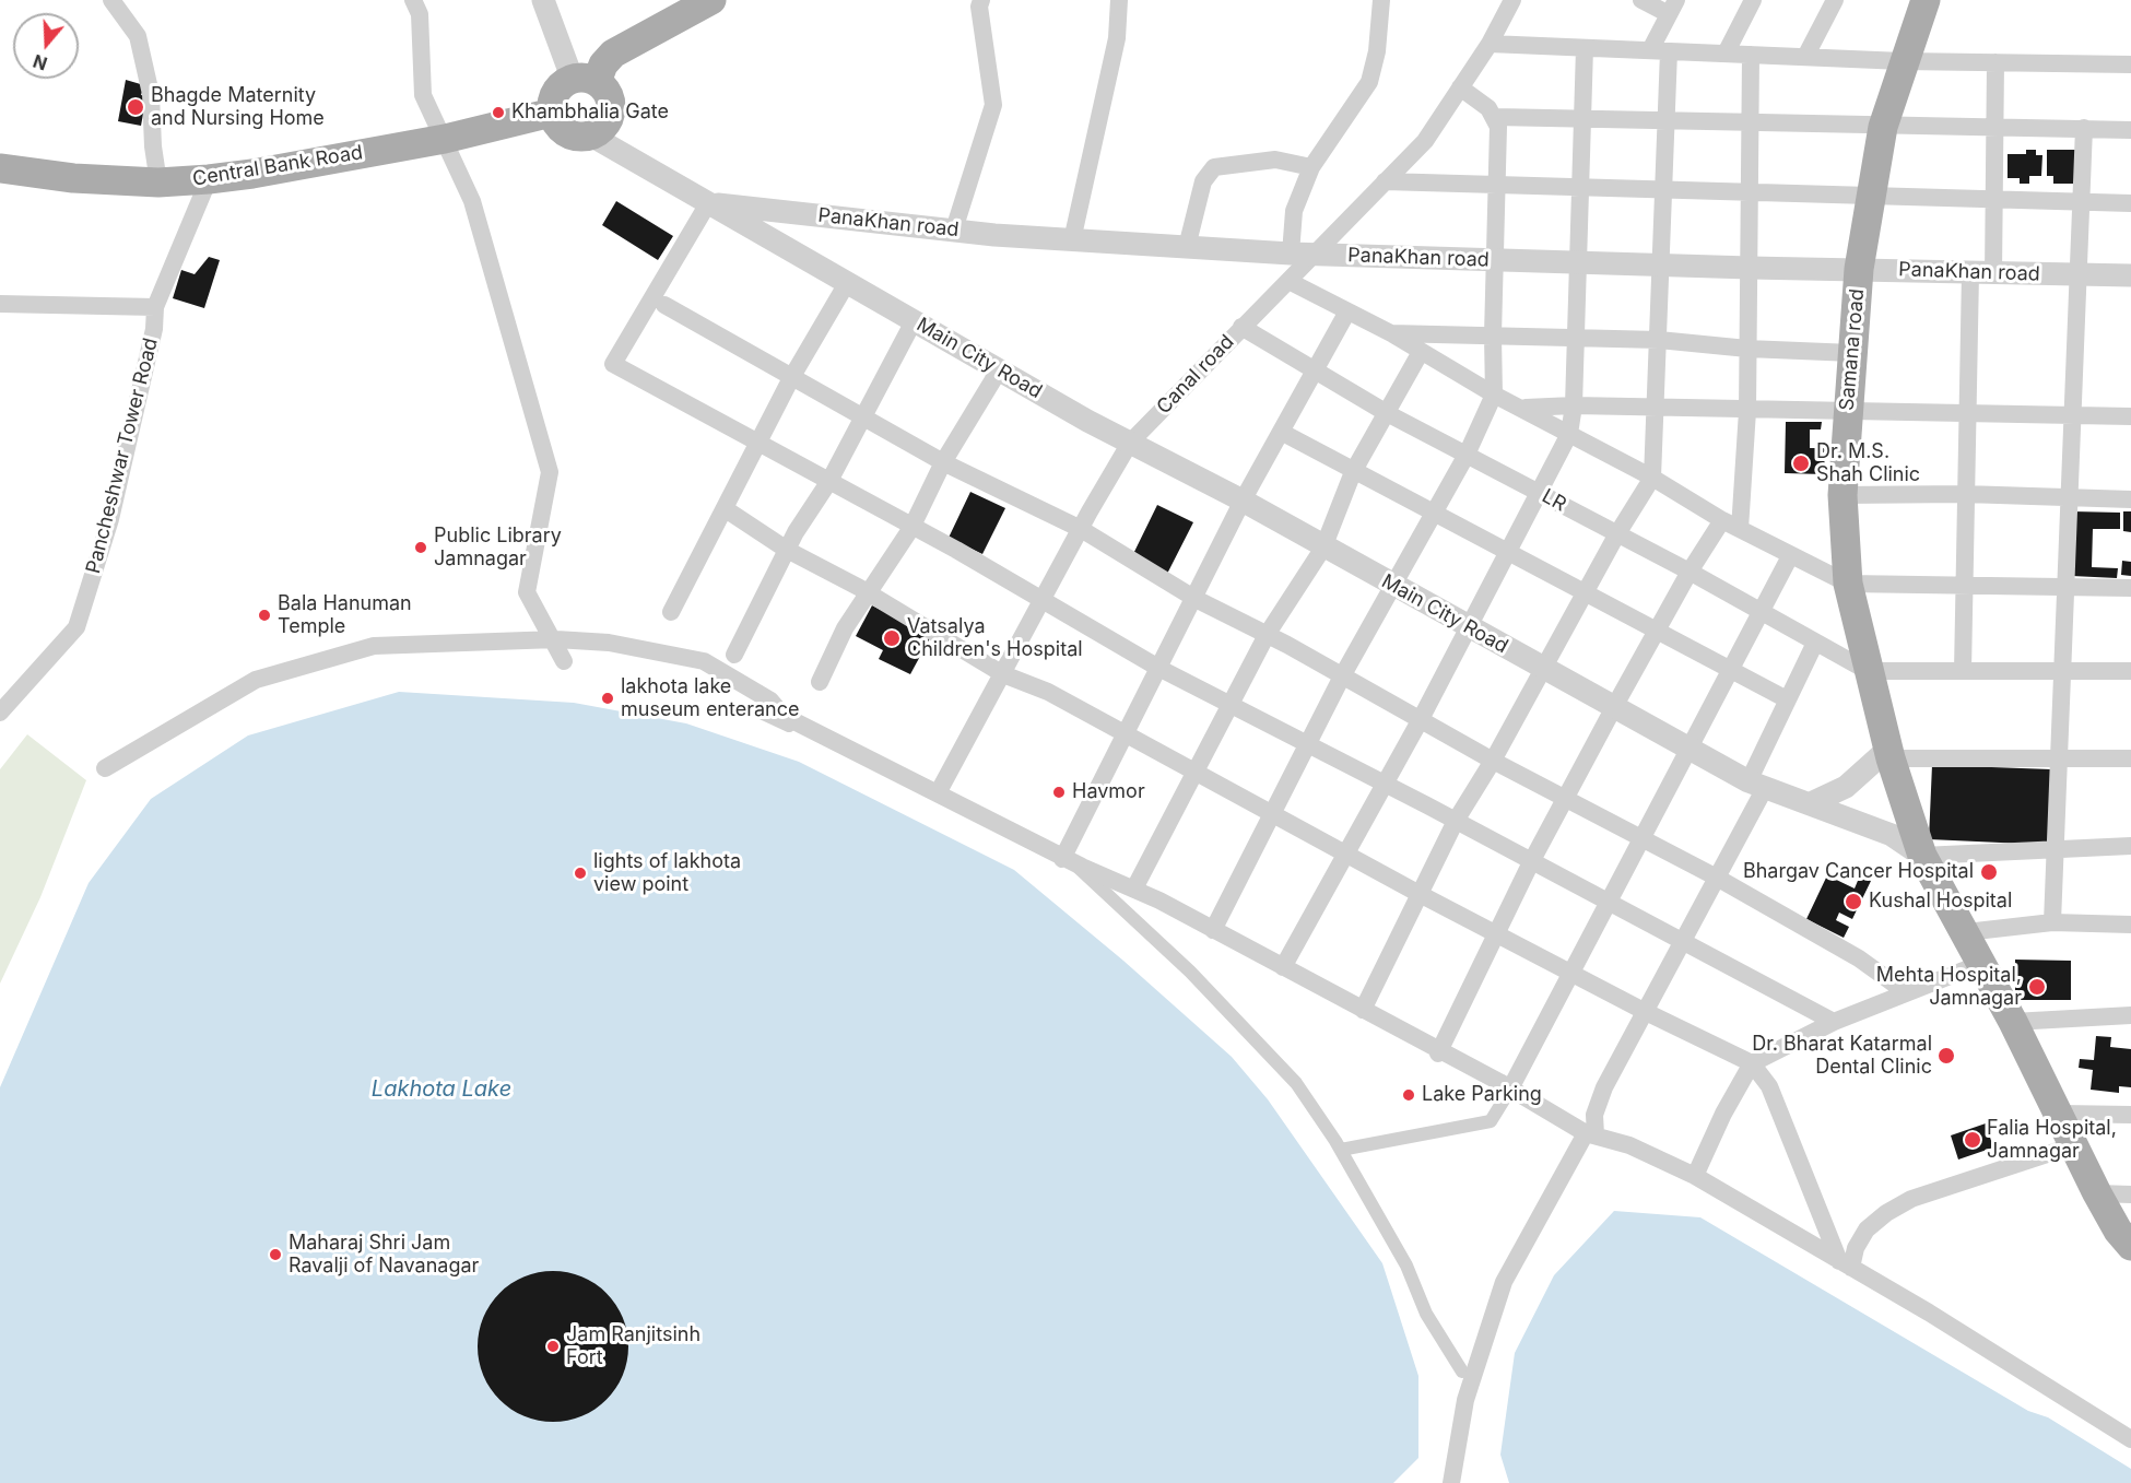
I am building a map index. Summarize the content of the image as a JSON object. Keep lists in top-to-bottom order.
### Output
{
  "streets": {
    "main road": ["Central Bank Road", "Samana road", "Main City Road"],
    "street": [
      "PanaKhan road",
      "Canal road",
      "Pancheshwar Tower Road",
      "LR"
    ]
  },
  "crossings": [
    ["Central Bank Road", "Main City Road"],
    ["Central Bank Road", "Pancheshwar Tower Road"],
    ["PanaKhan road", "Samana road"],
    ["PanaKhan road", "Main City Road"],
    ["PanaKhan road", "Canal road"],
    ["Samana road", "Main City Road"],
    ["Samana road", "LR"],
    ["Main City Road", "Canal road"],
    ["Canal road", "LR"]
  ],
  "water": ["Lakhota Lake"],
  "places": [
    "Bhagde Maternity and Nursing Home",
    "Khambhalia Gate",
    "Dr. M.S. Shah Clinic",
    "Public Library Jamnagar",
    "Bala Hanuman Temple",
    "Vatsalya Children's Hospital",
    "lakhota lake museum enterance",
    "Havmor",
    "Bhargav Cancer Hospital",
    "lights of lakhota view point",
    "Kushal Hospital",
    "Mehta Hospital, Jamnagar",
    "Dr. Bharat Katarmal Dental Clinic",
    "Lake Parking",
    "Falia Hospital, Jamnagar",
    "Maharaj Shri Jam Ravalji of Navanagar",
    "Jam Ranjitsinh Fort"
  ],
  "north": "bottom"
}
